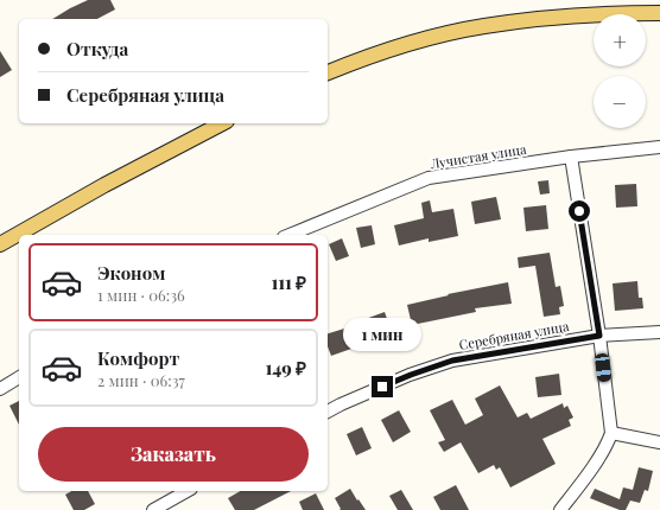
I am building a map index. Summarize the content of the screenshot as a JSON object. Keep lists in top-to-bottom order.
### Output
{
  "streets": {
    "street": ["Лучистая улица", "Серебряная улица"]
  },
  "page": {
    "map_buttons": ["+", "−"],
    "banner": ["Откуда", "Серебряная улица"],
    "list": [
      {
        "name": "Эконом",
        "note": "1 мин · 06:36",
        "value": "111 ₽"
      },
      {
        "name": "Комфорт",
        "note": "2 мин · 06:37",
        "value": "149 ₽"
      }
    ],
    "bubble": "1 мин",
    "buttons": "Заказать"
  }
}
